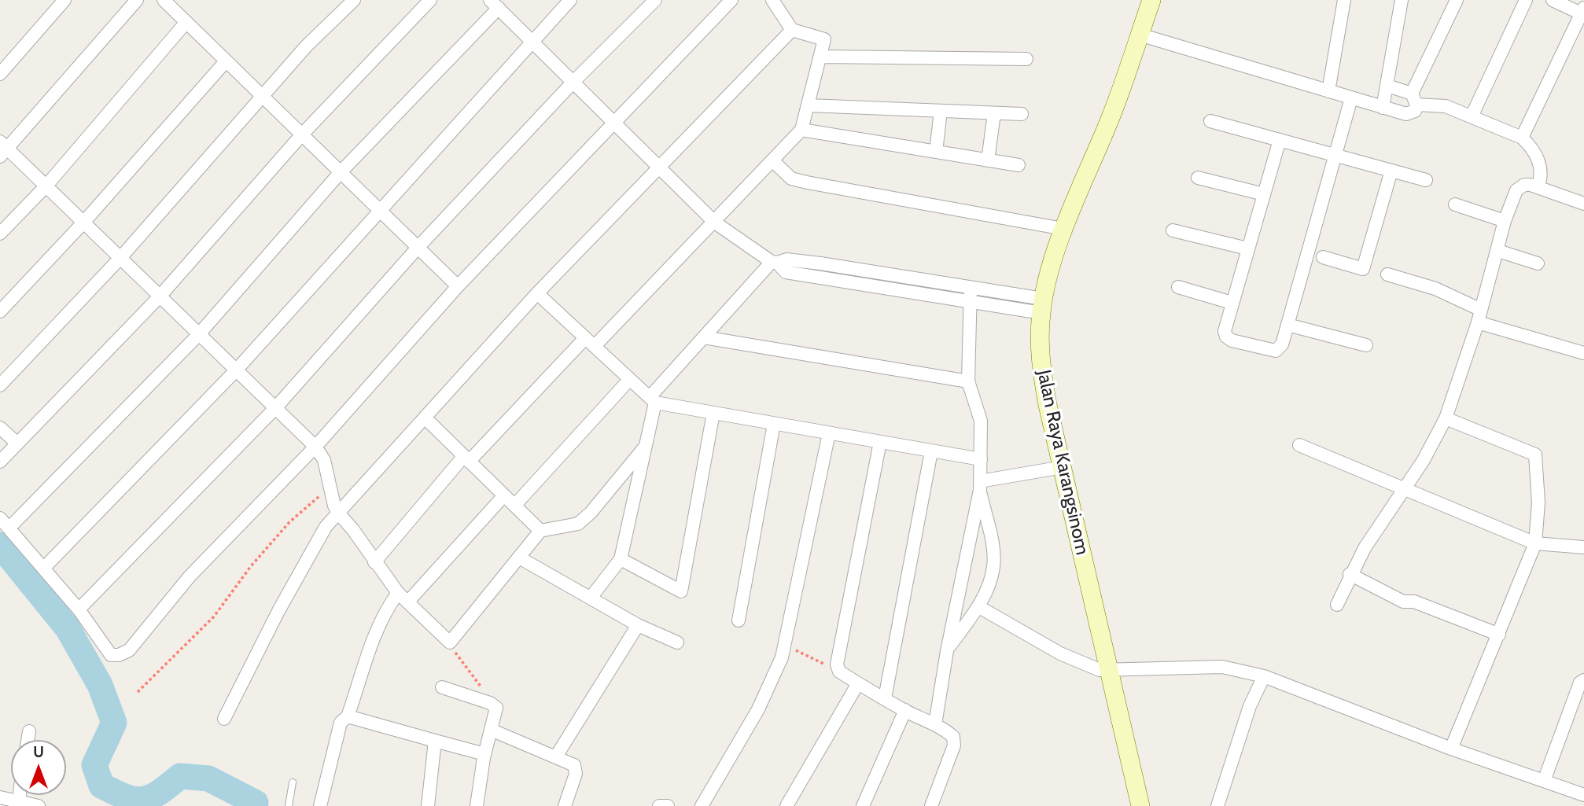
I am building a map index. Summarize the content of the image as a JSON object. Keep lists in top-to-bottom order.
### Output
{
  "streets": {
    "street": ["Jalan Raya Karangsinom"]
  },
  "north": "top"
}
